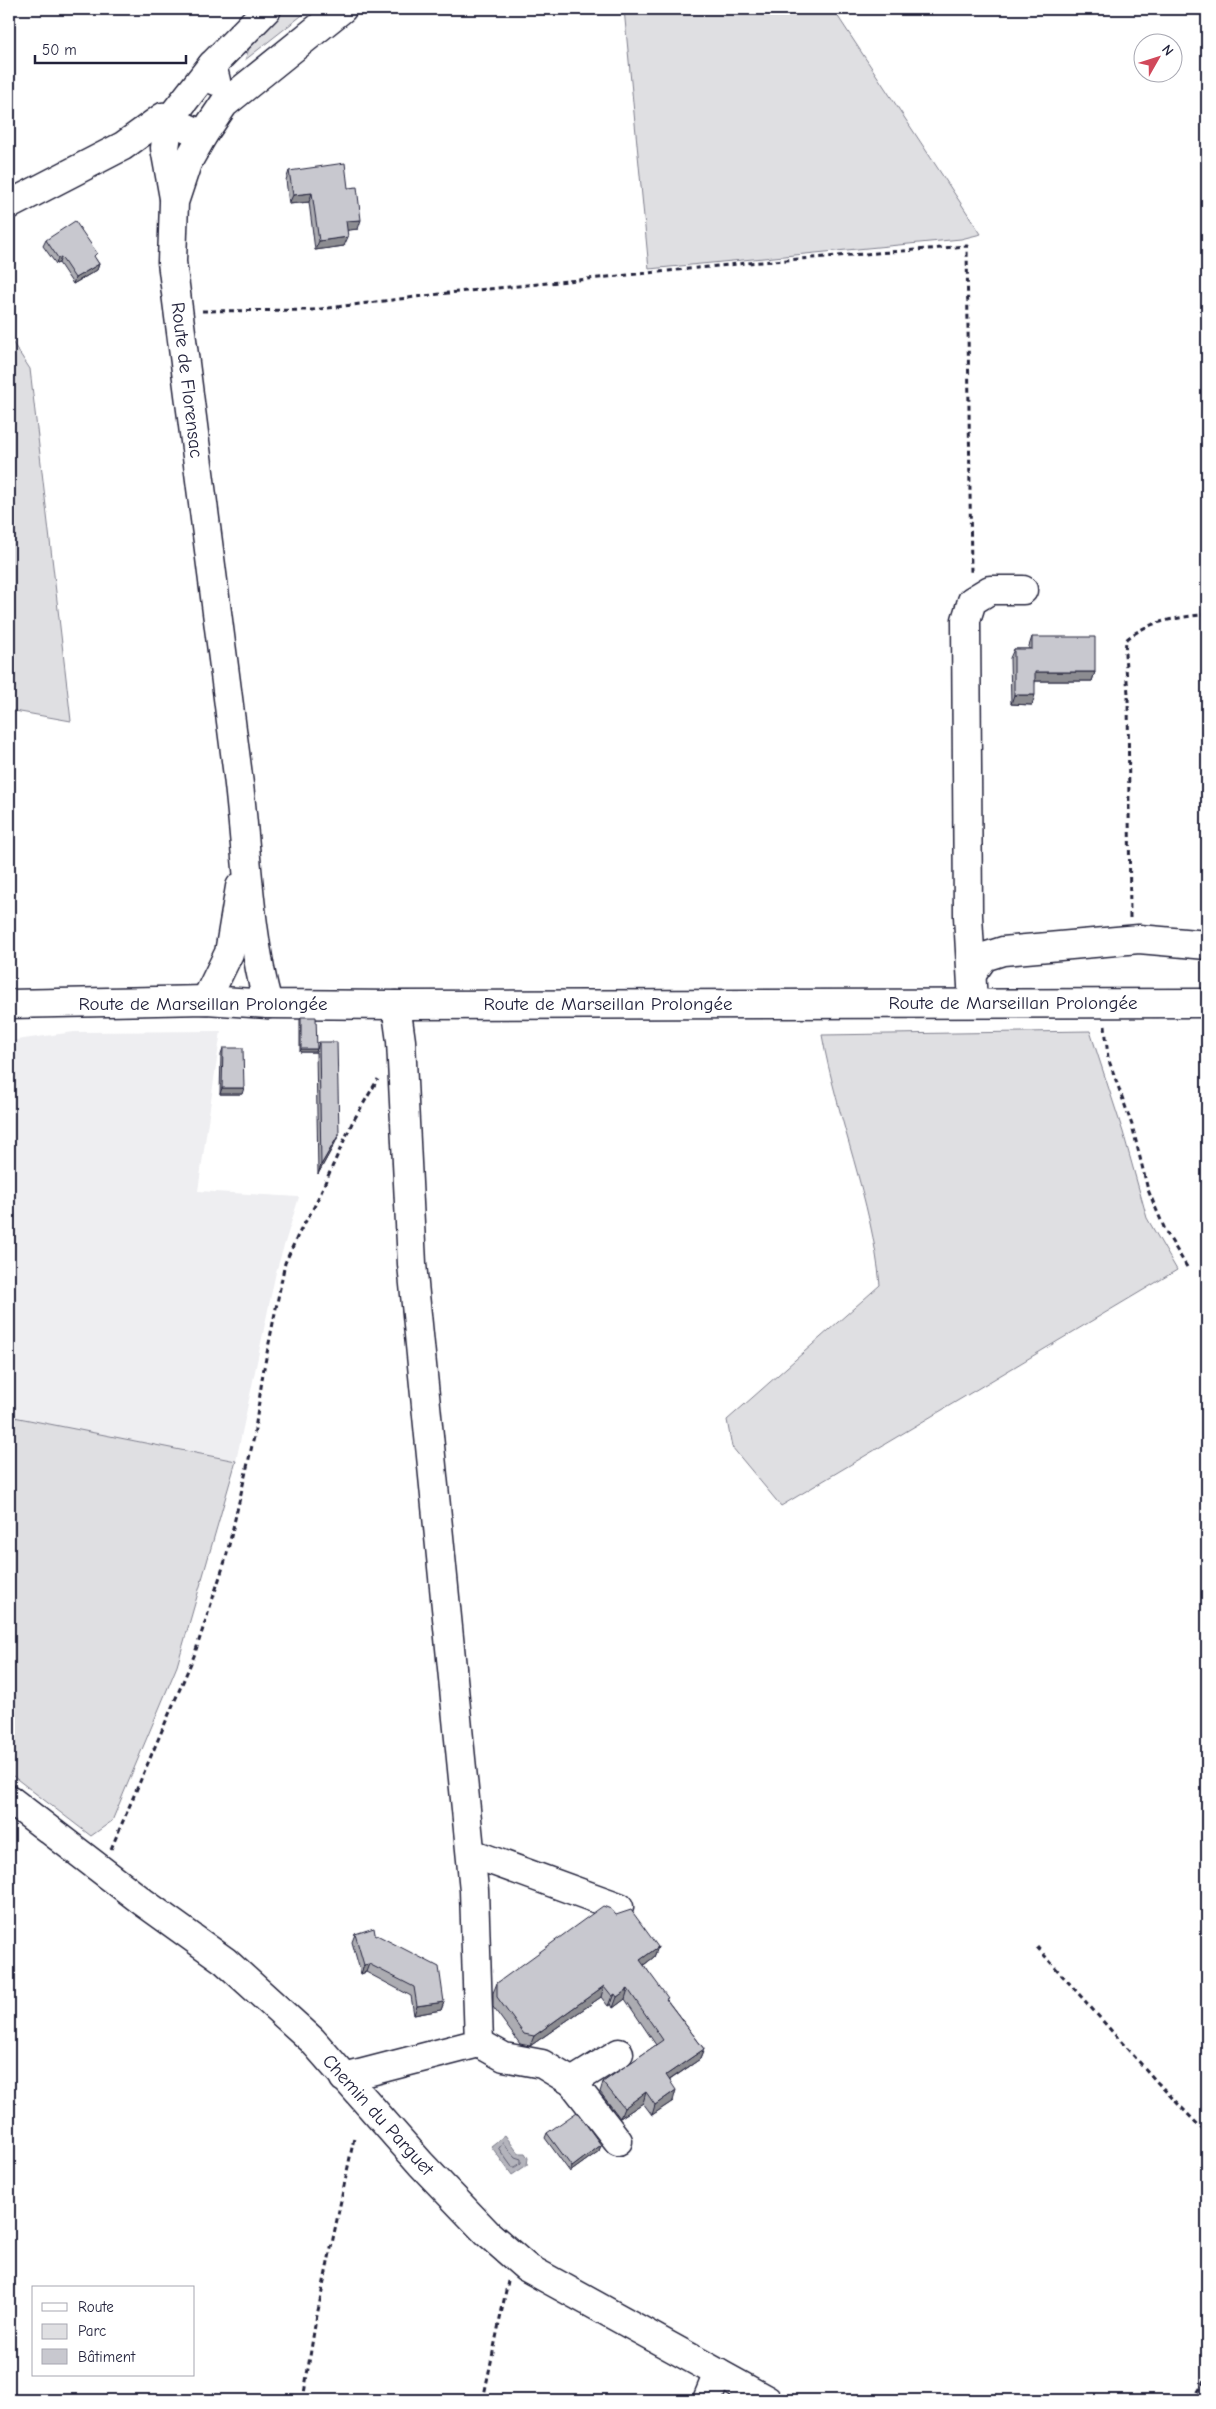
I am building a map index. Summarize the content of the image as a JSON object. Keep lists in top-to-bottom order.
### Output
{
  "streets": {
    "street": ["Route de Florensac", "Route de Marseillan Prolongée", "Chemin du Parguet"]
  },
  "crossings": [
    ["Route de Florensac", "Route de Marseillan Prolongée"]
  ],
  "legend": ["Route", "Parc", "Bâtiment"],
  "scale_bar": "50 m",
  "north": "top right"
}
